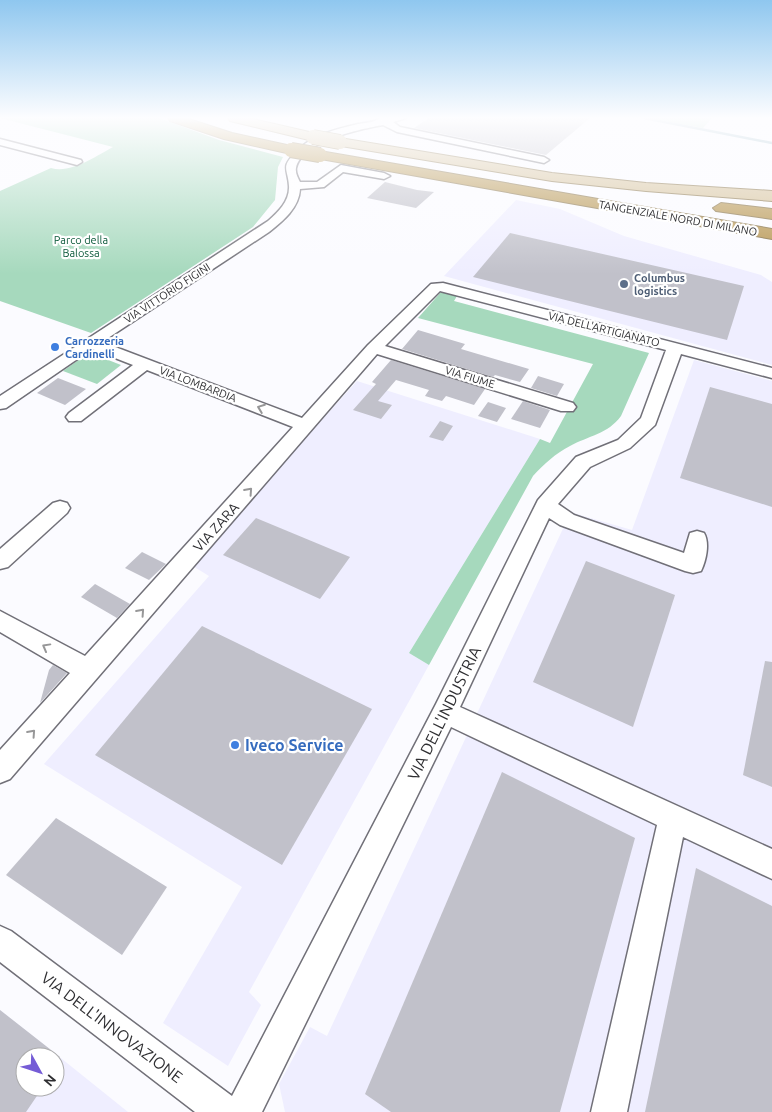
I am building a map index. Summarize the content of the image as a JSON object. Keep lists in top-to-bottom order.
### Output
{
  "streets": {
    "highway": ["TANGENZIALE NORD DI MILANO"],
    "street": [
      "VIA VITTORIO FIGINI",
      "VIA DELL'ARTIGIANATO",
      "VIA FIUME",
      "VIA LOMBARDIA",
      "VIA ZARA",
      "VIA DELL'INDUSTRIA",
      "VIA DELL'INNOVAZIONE"
    ]
  },
  "crossings": [
    ["VIA VITTORIO FIGINI", "VIA LOMBARDIA"],
    ["VIA DELL'ARTIGIANATO", "VIA ZARA"],
    ["VIA DELL'ARTIGIANATO", "VIA DELL'INDUSTRIA"],
    ["VIA FIUME", "VIA ZARA"],
    ["VIA LOMBARDIA", "VIA ZARA"]
  ],
  "one_way": ["VIA LOMBARDIA"],
  "parks": ["Parco della Balossa"],
  "places": ["Columbus logistics", "Carrozzeria Cardinelli", "Iveco Service"],
  "north": "bottom right"
}
